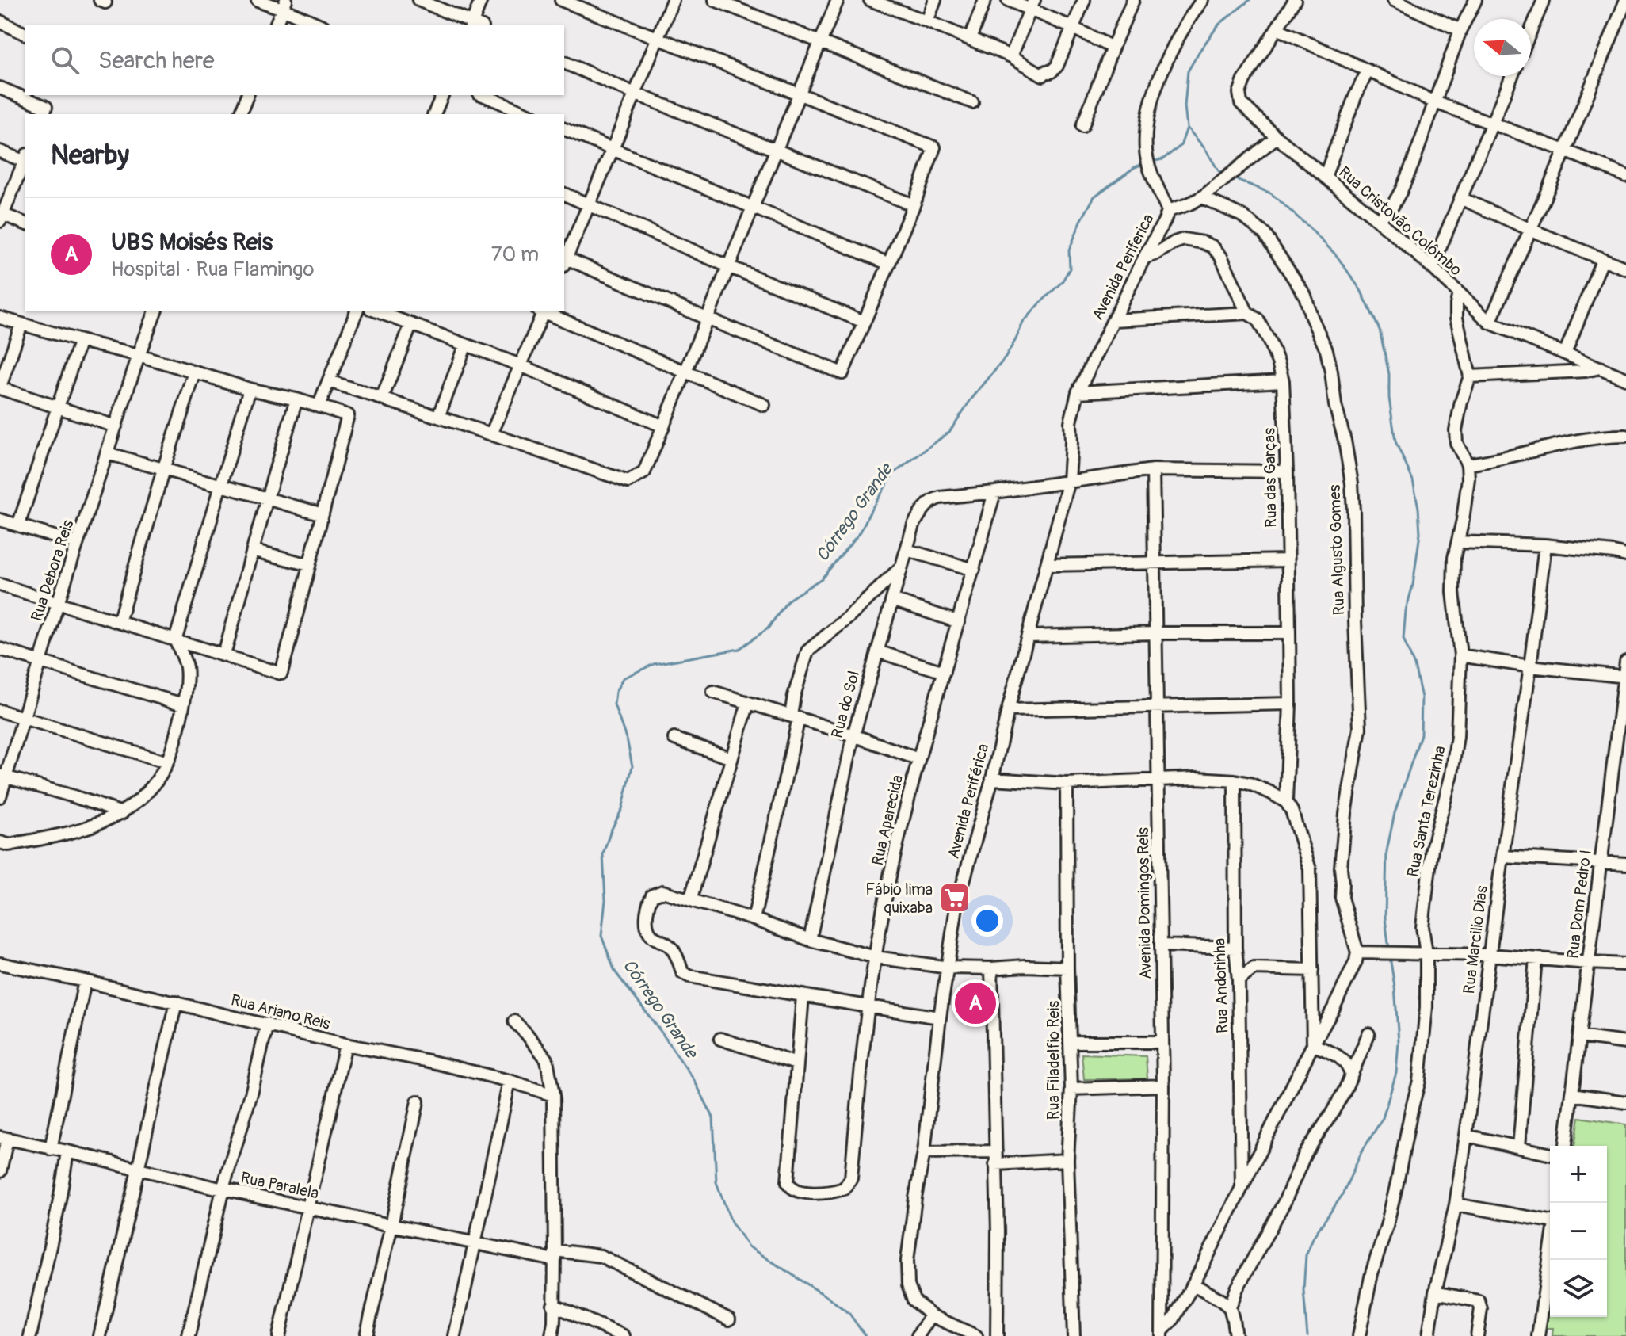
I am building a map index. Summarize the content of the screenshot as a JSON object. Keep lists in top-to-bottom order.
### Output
{
  "streets": {
    "street": [
      "Rua Cristovão Colômbo",
      "Avenida Periferica",
      "Rua das Garças",
      "Rua Algusto Gomes",
      "Rua Debora Reis",
      "Rua do Sol",
      "Avenida Periférica",
      "Rua Santa Terezinha",
      "Rua Aparecida",
      "Avenida Domingos Reis",
      "Rua Dom Pedro I",
      "Rua Marcilio Dias",
      "Rua Andorinha",
      "Rua Ariano Reis",
      "Rua Filadelfio Reis",
      "Rua Paralela"
    ]
  },
  "crossings": [
    ["Avenida Periferica", "Rua das Garças"],
    ["Avenida Periferica", "Avenida Periférica"],
    ["Rua do Sol", "Rua Aparecida"]
  ],
  "water": ["Córrego Grande"],
  "places": {
    "supermarket": ["Fábio lima quixaba"]
  },
  "north": "left",
  "page": {
    "search": "Search here",
    "heading": "Nearby",
    "list": [
      {
        "mark": "A",
        "name": "UBS Moisés Reis",
        "note": "Hospital · Rua Flamingo",
        "value": "70 m"
      }
    ],
    "pins": "A",
    "map_buttons": ["+", "−"]
  }
}
